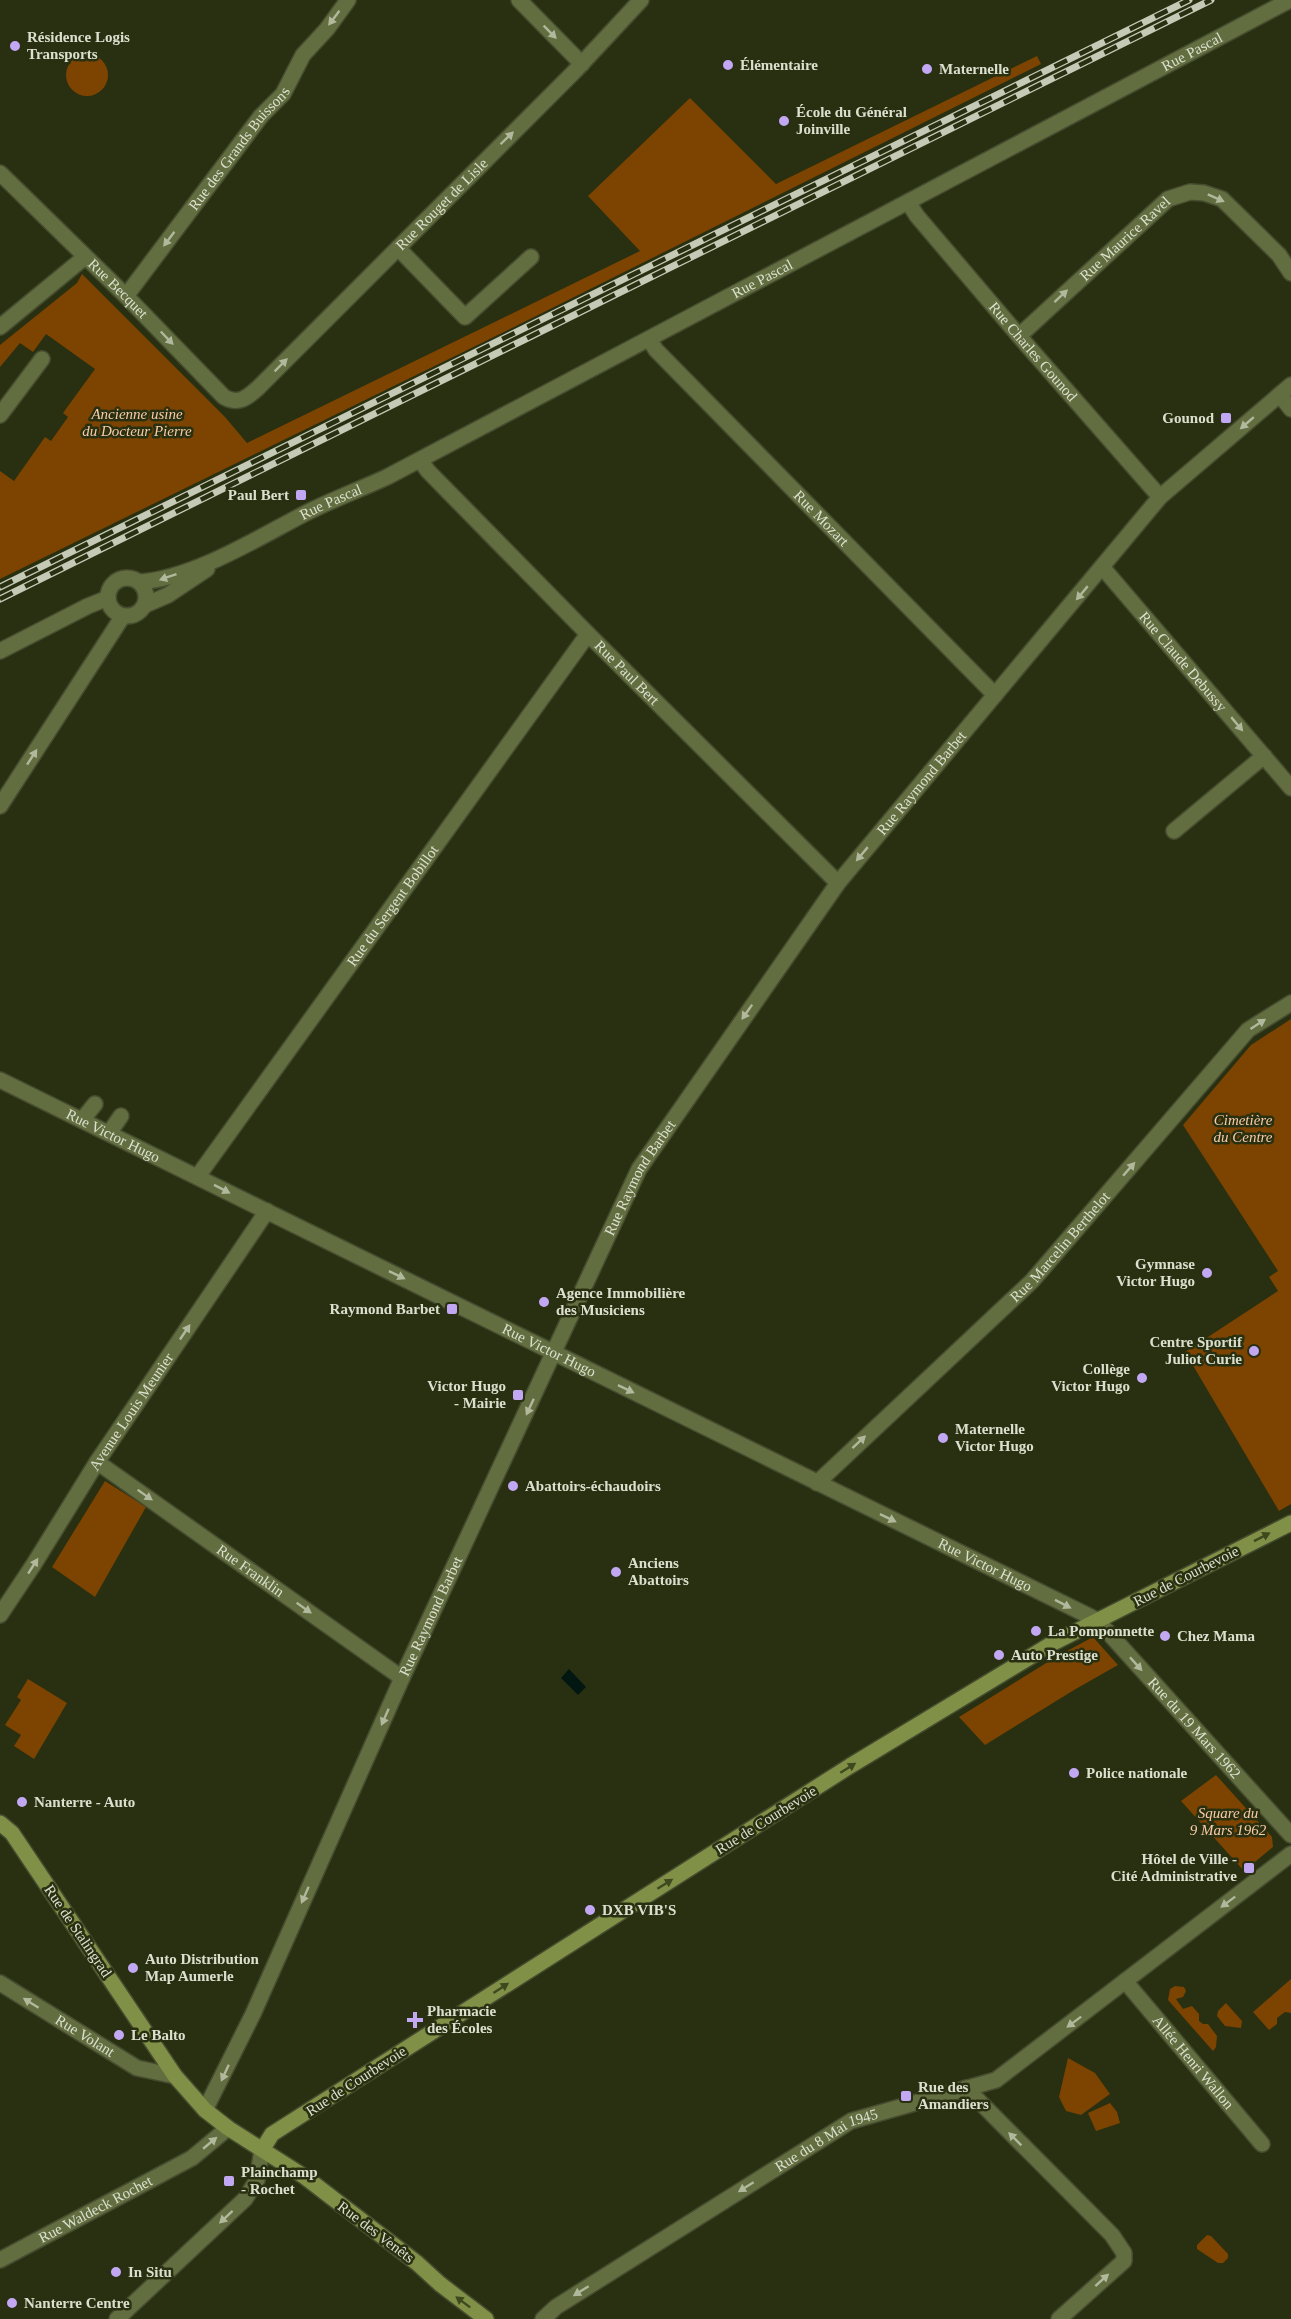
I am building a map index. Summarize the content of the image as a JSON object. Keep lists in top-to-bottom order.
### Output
{
  "streets": {
    "street": [
      "Rue Pascal",
      "Rue des Grands Buissons",
      "Rue Rouget de Lisle",
      "Rue Maurice Ravel",
      "Rue Becquet",
      "Rue Charles Gounod",
      "Rue Mozart",
      "Rue Claude Debussy",
      "Rue Paul Bert",
      "Rue Raymond Barbet",
      "Rue du Sergent Bobillot",
      "Rue Victor Hugo",
      "Rue Marcelin Berthelot",
      "Avenue Louis Meunier",
      "Rue Franklin",
      "Rue de Courbevoie",
      "Rue du 19 Mars 1962",
      "Rue de Stalingrad",
      "Rue Volant",
      "Allée Henri Wallon",
      "Rue du 8 Mai 1945",
      "Rue Waldeck Rochet",
      "Rue des Venêts"
    ]
  },
  "crossings": [
    ["Rue Pascal", "Rue Charles Gounod"],
    ["Rue Pascal", "Rue Mozart"],
    ["Rue Pascal", "Rue Paul Bert"],
    ["Rue des Grands Buissons", "Rue Becquet"],
    ["Rue Rouget de Lisle", "Rue Becquet"],
    ["Rue Maurice Ravel", "Rue Charles Gounod"],
    ["Rue Charles Gounod", "Rue Raymond Barbet"],
    ["Rue Mozart", "Rue Raymond Barbet"],
    ["Rue Claude Debussy", "Rue Raymond Barbet"],
    ["Rue Paul Bert", "Rue Raymond Barbet"],
    ["Rue Paul Bert", "Rue du Sergent Bobillot"],
    ["Rue Raymond Barbet", "Rue Victor Hugo"],
    ["Rue Raymond Barbet", "Rue Franklin"],
    ["Rue Raymond Barbet", "Rue de Stalingrad"],
    ["Rue Raymond Barbet", "Rue des Venêts"],
    ["Rue du Sergent Bobillot", "Rue Victor Hugo"],
    ["Rue Victor Hugo", "Rue Marcelin Berthelot"],
    ["Rue Victor Hugo", "Avenue Louis Meunier"],
    ["Rue Victor Hugo", "Rue de Courbevoie"],
    ["Rue Victor Hugo", "Rue du 19 Mars 1962"],
    ["Avenue Louis Meunier", "Rue Franklin"],
    ["Rue de Courbevoie", "Rue du 19 Mars 1962"],
    ["Rue de Courbevoie", "Rue des Venêts"],
    ["Rue de Stalingrad", "Rue Volant"],
    ["Rue de Stalingrad", "Rue des Venêts"],
    ["Allée Henri Wallon", "Rue du 8 Mai 1945"],
    ["Rue Waldeck Rochet", "Rue des Venêts"]
  ],
  "one_way": [
    "Rue des Grands Buissons",
    "Rue Rouget de Lisle",
    "Rue Becquet",
    "Rue Claude Debussy",
    "Rue Raymond Barbet",
    "Rue Victor Hugo",
    "Rue Marcelin Berthelot",
    "Avenue Louis Meunier",
    "Rue Franklin",
    "Rue de Courbevoie",
    "Rue du 19 Mars 1962",
    "Rue Volant",
    "Rue du 8 Mai 1945",
    "Rue des Venêts"
  ],
  "parks": ["Ancienne usine du Docteur Pierre", "Cimetière du Centre", "Square du 9 Mars 1962"],
  "places": {
    "other": [
      "Résidence Logis Transports",
      "Élémentaire",
      "Maternelle",
      "École du Général Joinville",
      "Gymnase Victor Hugo",
      "Agence Immobilière des Musiciens",
      "Centre Sportif Juliot Curie",
      "Collège Victor Hugo",
      "Maternelle Victor Hugo",
      "Abattoirs-échaudoirs",
      "Anciens Abattoirs",
      "La Pomponnette",
      "Chez Mama",
      "Auto Prestige",
      "Police nationale",
      "Nanterre - Auto",
      "DXB VIB'S",
      "Auto Distribution Map Aumerle",
      "Le Balto",
      "In Situ",
      "Nanterre Centre"
    ],
    "transit": [
      "Gounod",
      "Paul Bert",
      "Raymond Barbet",
      "Victor Hugo - Mairie",
      "Hôtel de Ville - Cité Administrative",
      "Rue des Amandiers",
      "Plainchamp - Rochet"
    ],
    "health": ["Pharmacie des Écoles"]
  }
}
